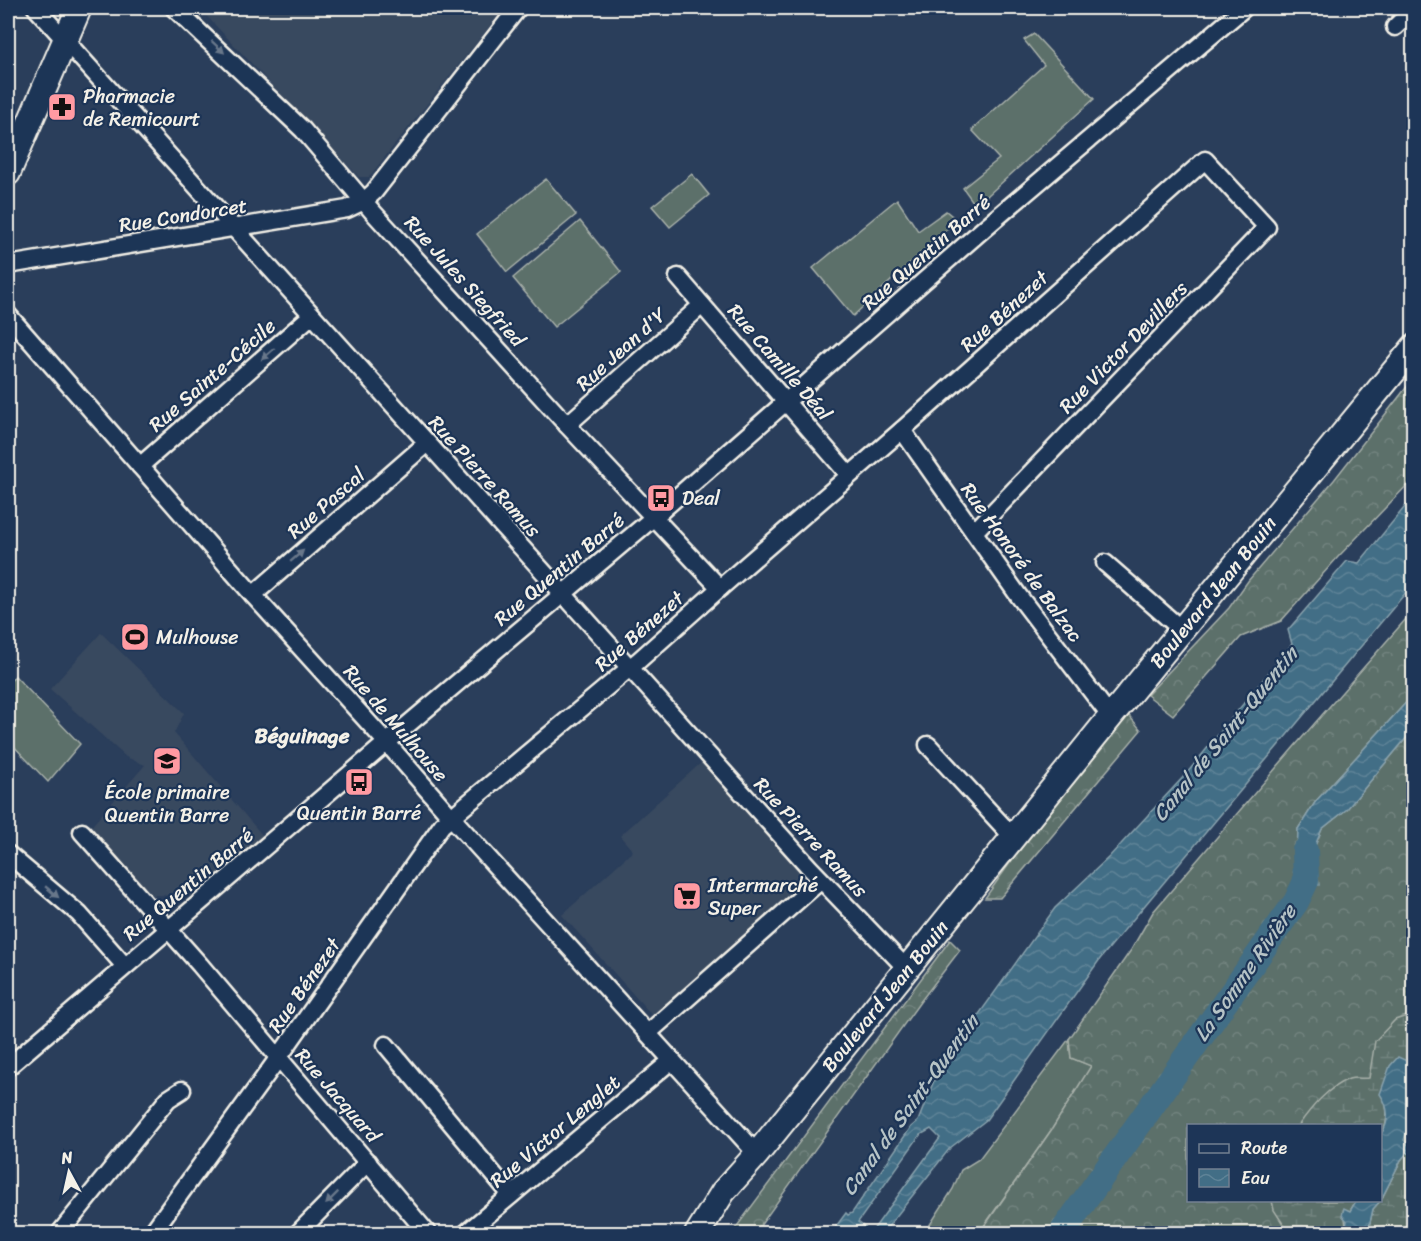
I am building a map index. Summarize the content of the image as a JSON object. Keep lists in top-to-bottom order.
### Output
{
  "streets": {
    "street": [
      "Rue Condorcet",
      "Rue Quentin Barré",
      "Rue Jules Siegfried",
      "Rue Bénezet",
      "Rue Victor Devillers",
      "Rue Jean d'Y",
      "Rue Camille Déal",
      "Rue Sainte-Cécile",
      "Rue Pierre Ramus",
      "Rue Pascal",
      "Rue Honoré de Balzac",
      "Boulevard Jean Bouin",
      "Rue de Mulhouse",
      "Rue Jacquard",
      "Rue Victor Lenglet"
    ]
  },
  "crossings": [
    ["Rue Condorcet", "Rue Jules Siegfried"],
    ["Rue Condorcet", "Rue Pierre Ramus"],
    ["Rue Quentin Barré", "Rue Jules Siegfried"],
    ["Rue Quentin Barré", "Rue Camille Déal"],
    ["Rue Quentin Barré", "Rue Pierre Ramus"],
    ["Rue Quentin Barré", "Rue de Mulhouse"],
    ["Rue Quentin Barré", "Rue Jacquard"],
    ["Rue Jules Siegfried", "Rue Bénezet"],
    ["Rue Jules Siegfried", "Rue Jean d'Y"],
    ["Rue Bénezet", "Rue Victor Devillers"],
    ["Rue Bénezet", "Rue Camille Déal"],
    ["Rue Bénezet", "Rue Pierre Ramus"],
    ["Rue Bénezet", "Rue Honoré de Balzac"],
    ["Rue Bénezet", "Rue de Mulhouse"],
    ["Rue Bénezet", "Rue Jacquard"],
    ["Rue Victor Devillers", "Rue Honoré de Balzac"],
    ["Rue Jean d'Y", "Rue Camille Déal"],
    ["Rue Sainte-Cécile", "Rue Pierre Ramus"],
    ["Rue Sainte-Cécile", "Rue de Mulhouse"],
    ["Rue Pierre Ramus", "Rue Pascal"],
    ["Rue Pierre Ramus", "Boulevard Jean Bouin"],
    ["Rue Pascal", "Rue de Mulhouse"],
    ["Rue Honoré de Balzac", "Boulevard Jean Bouin"],
    ["Boulevard Jean Bouin", "Rue de Mulhouse"],
    ["Rue de Mulhouse", "Rue Victor Lenglet"]
  ],
  "one_way": ["Rue Sainte-Cécile", "Rue Pascal"],
  "districts": ["Béguinage"],
  "water": ["Canal de Saint-Quentin", "La Somme Rivière"],
  "places": {
    "pharmacy": ["Pharmacie de Remicourt"],
    "bus stop": ["Deal", "Quentin Barré"],
    "sports": ["Mulhouse"],
    "school or university": ["École primaire Quentin Barre"],
    "supermarket": ["Intermarché Super"]
  },
  "legend": ["Route", "Eau"],
  "north": "top"
}
